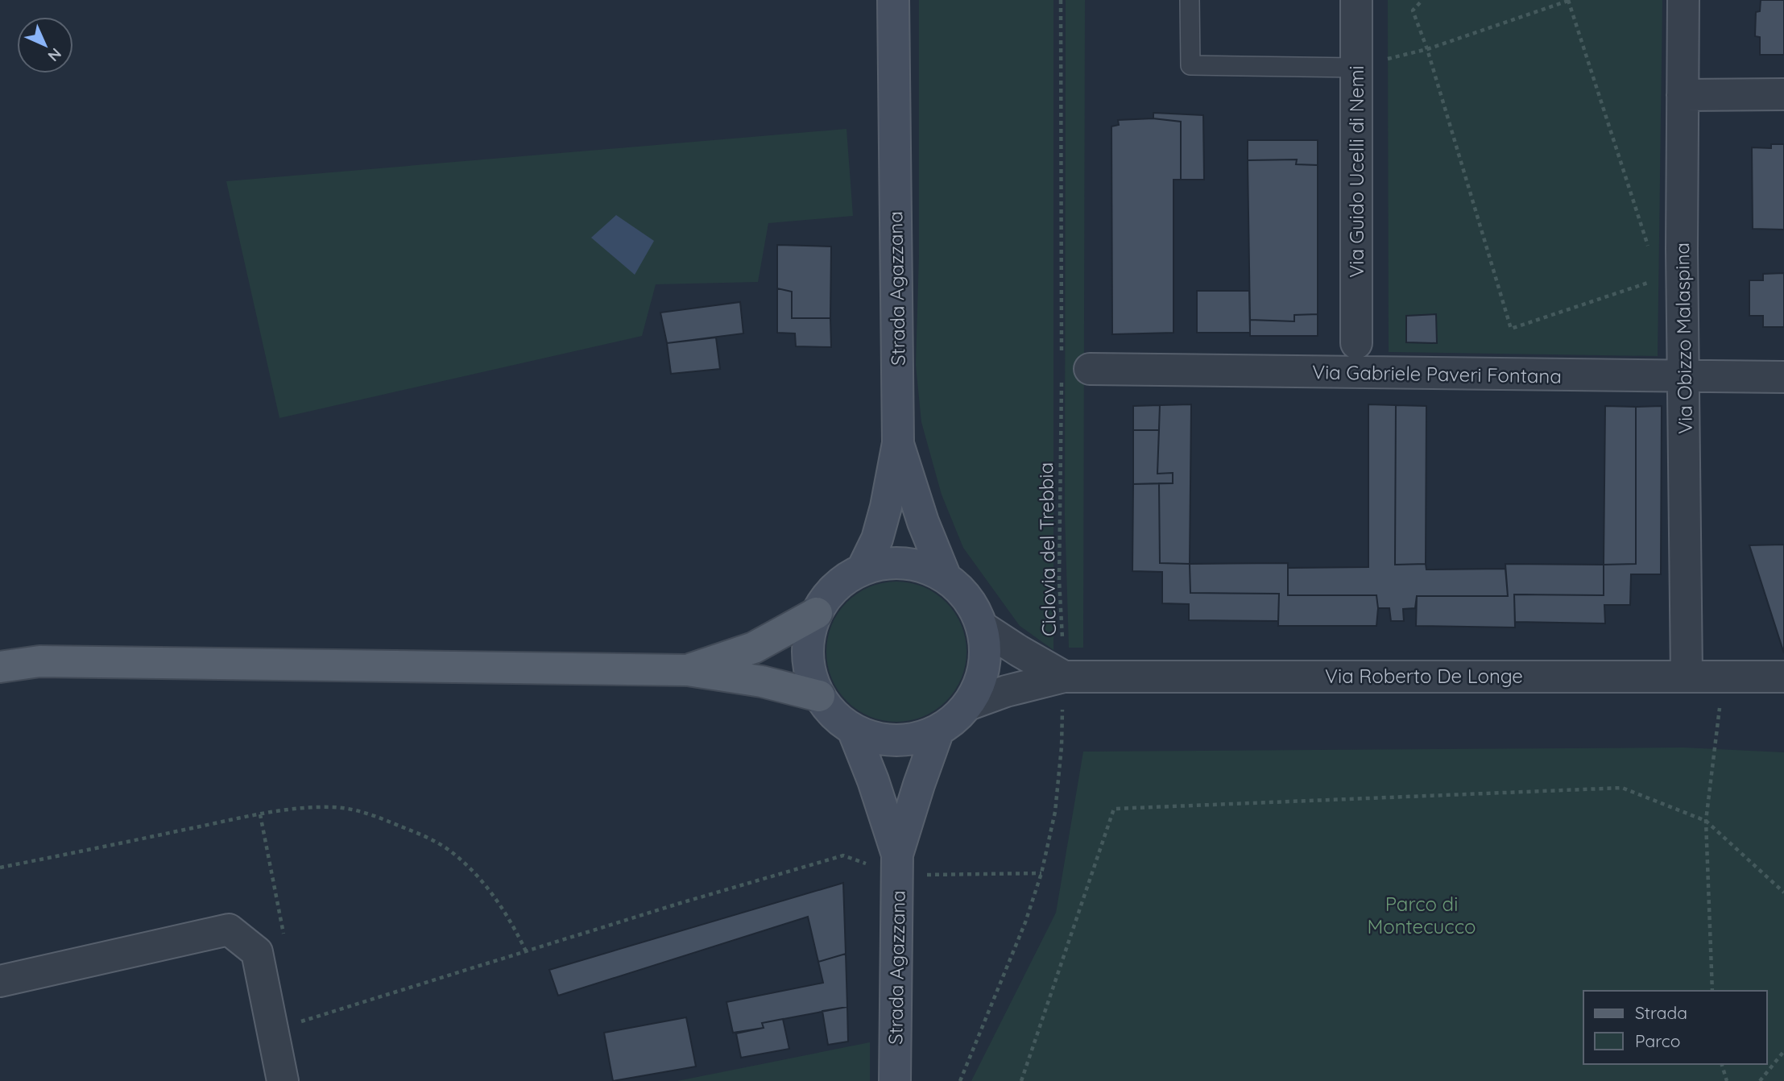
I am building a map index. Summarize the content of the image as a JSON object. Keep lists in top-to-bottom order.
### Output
{
  "streets": {
    "main road": ["Strada Agazzana"],
    "street": [
      "Via Guido Ucelli di Nemi",
      "Via Obizzo Malaspina",
      "Via Gabriele Paveri Fontana",
      "Via Roberto De Longe"
    ],
    "path": ["Ciclovia del Trebbia"]
  },
  "crossings": [
    ["Via Obizzo Malaspina", "Via Gabriele Paveri Fontana"],
    ["Via Obizzo Malaspina", "Via Roberto De Longe"],
    ["Ciclovia del Trebbia", "Via Roberto De Longe"]
  ],
  "parks": ["Parco di Montecucco"],
  "legend": ["Strada", "Parco"],
  "north": "bottom right"
}
